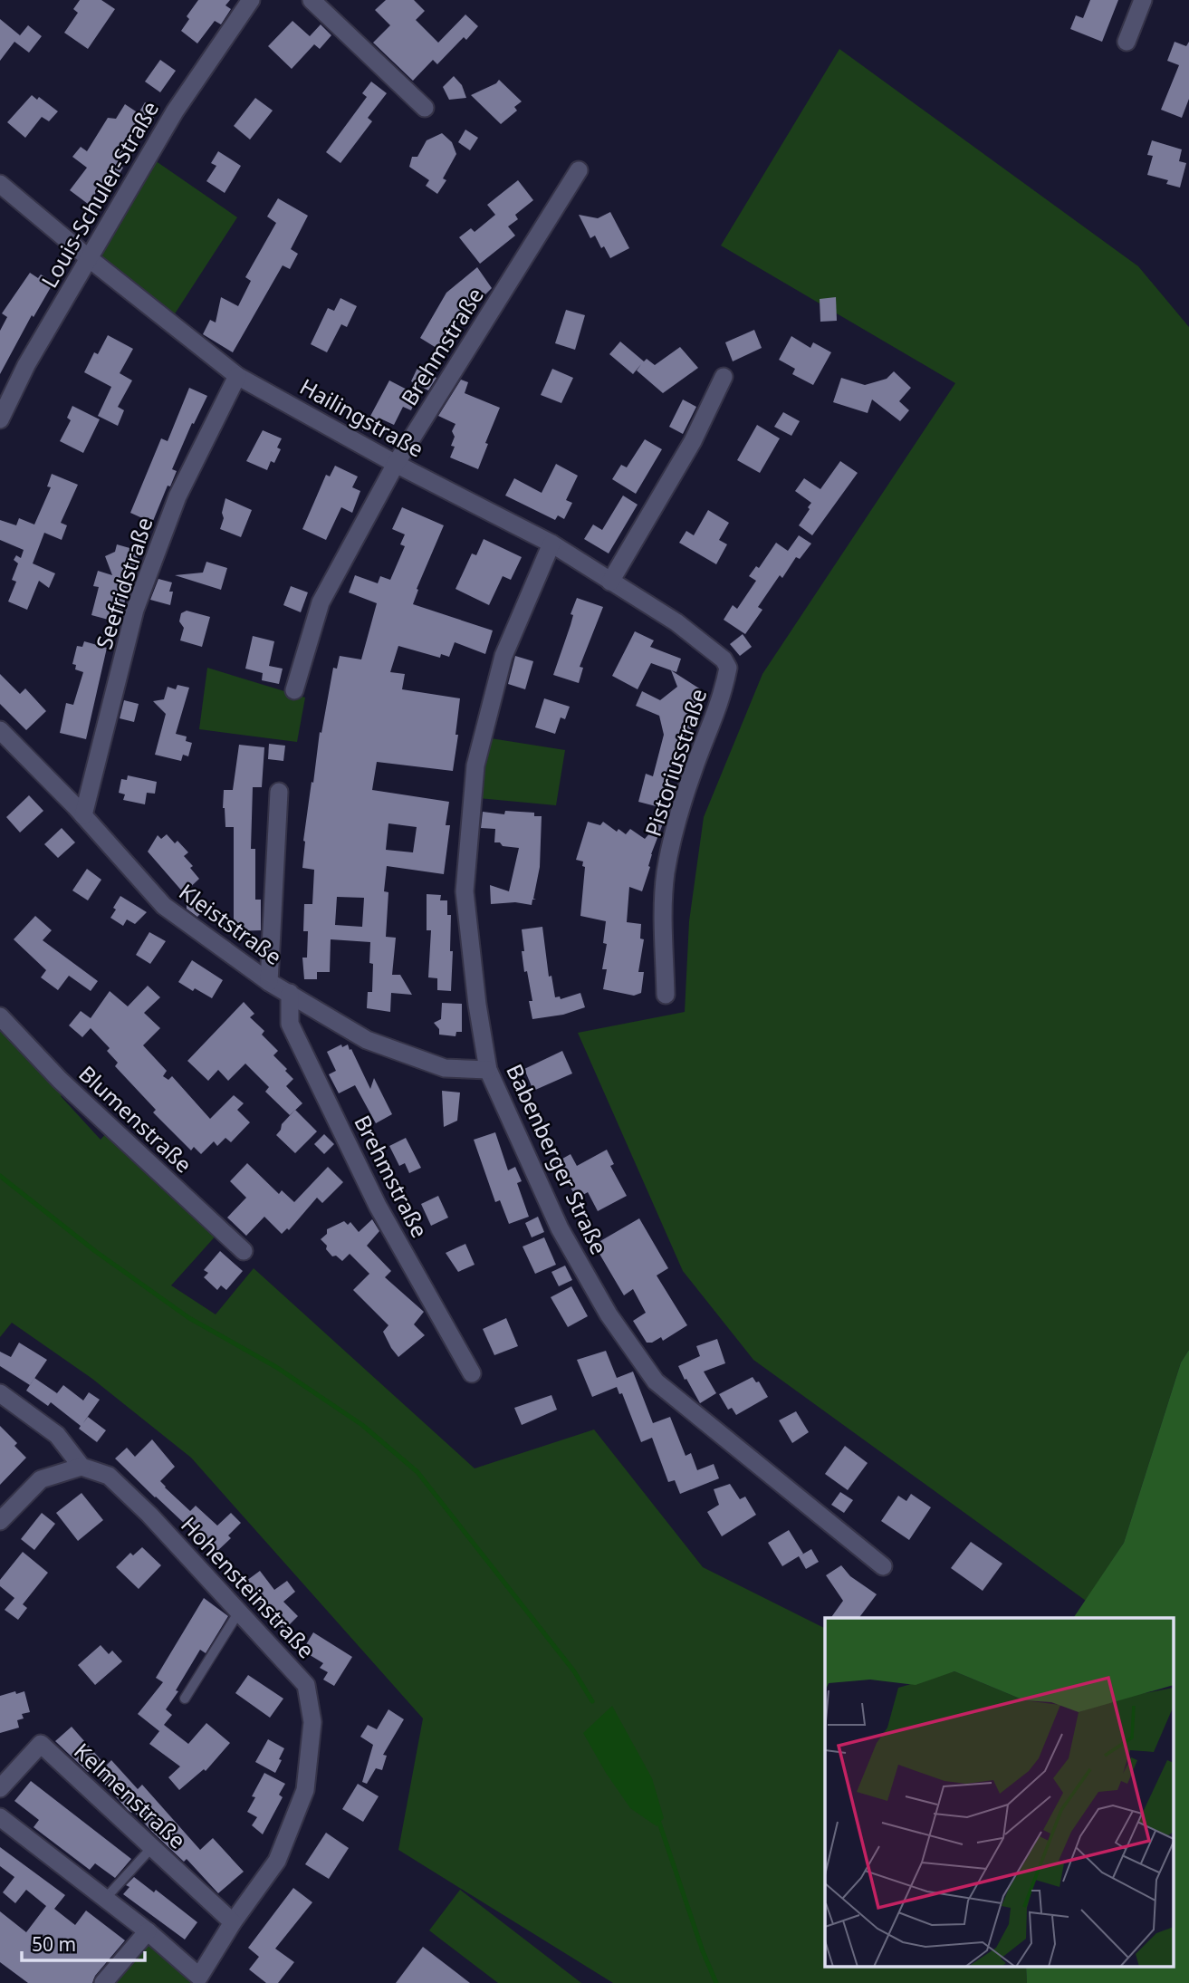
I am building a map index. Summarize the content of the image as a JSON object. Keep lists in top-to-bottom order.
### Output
{
  "streets": {
    "street": [
      "Louis-Schuler-Straße",
      "Brehmstraße",
      "Hailingstraße",
      "Seefridstraße",
      "Pistoriusstraße",
      "Kleiststraße",
      "Blumenstraße",
      "Babenberger Straße",
      "Hohensteinstraße",
      "Kelmenstraße"
    ]
  },
  "crossings": [
    ["Louis-Schuler-Straße", "Hailingstraße"],
    ["Brehmstraße", "Hailingstraße"],
    ["Brehmstraße", "Kleiststraße"],
    ["Hailingstraße", "Seefridstraße"],
    ["Hailingstraße", "Pistoriusstraße"],
    ["Hailingstraße", "Babenberger Straße"],
    ["Seefridstraße", "Kleiststraße"],
    ["Kleiststraße", "Babenberger Straße"],
    ["Hohensteinstraße", "Kelmenstraße"]
  ],
  "scale_bar": "50 m"
}
